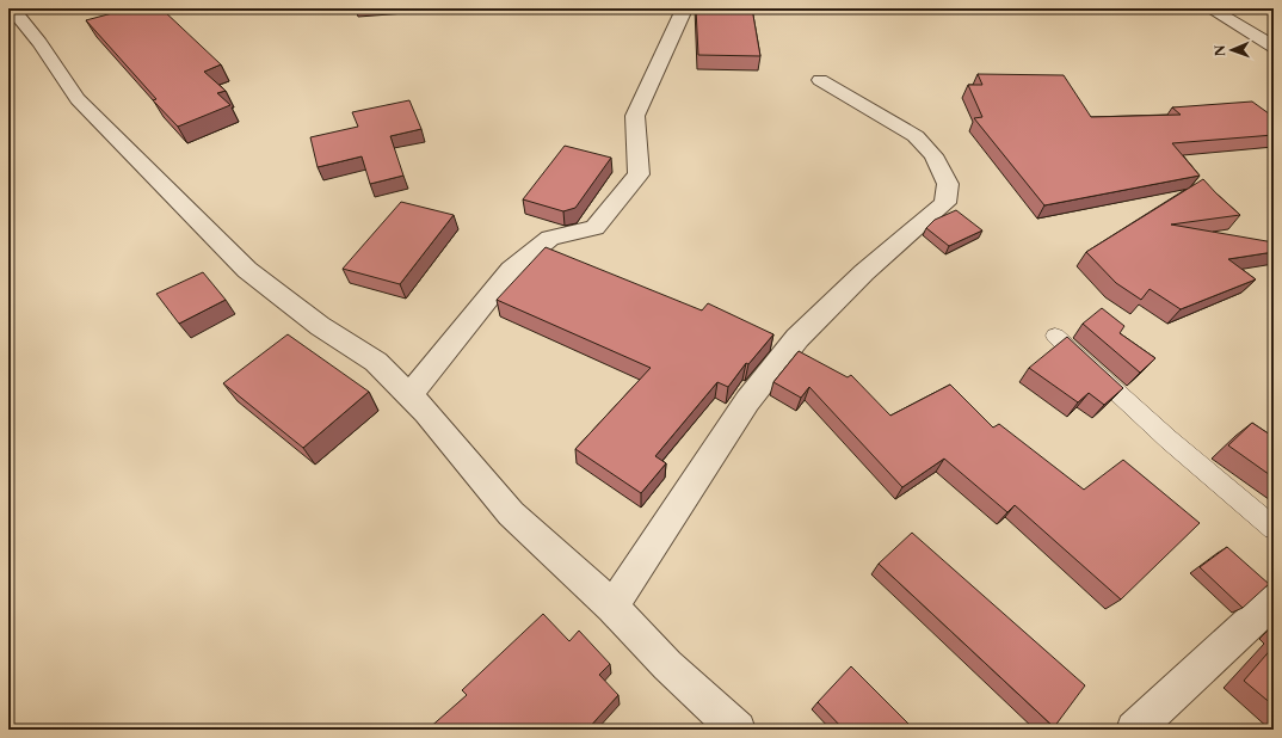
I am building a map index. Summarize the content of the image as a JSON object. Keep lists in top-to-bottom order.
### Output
{
  "north": "left"
}
